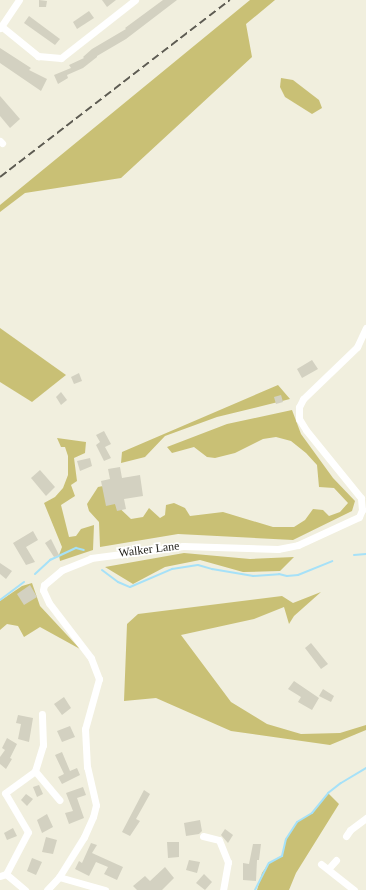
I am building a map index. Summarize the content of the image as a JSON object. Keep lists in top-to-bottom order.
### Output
{
  "streets": {
    "street": ["Walker Lane"]
  }
}
